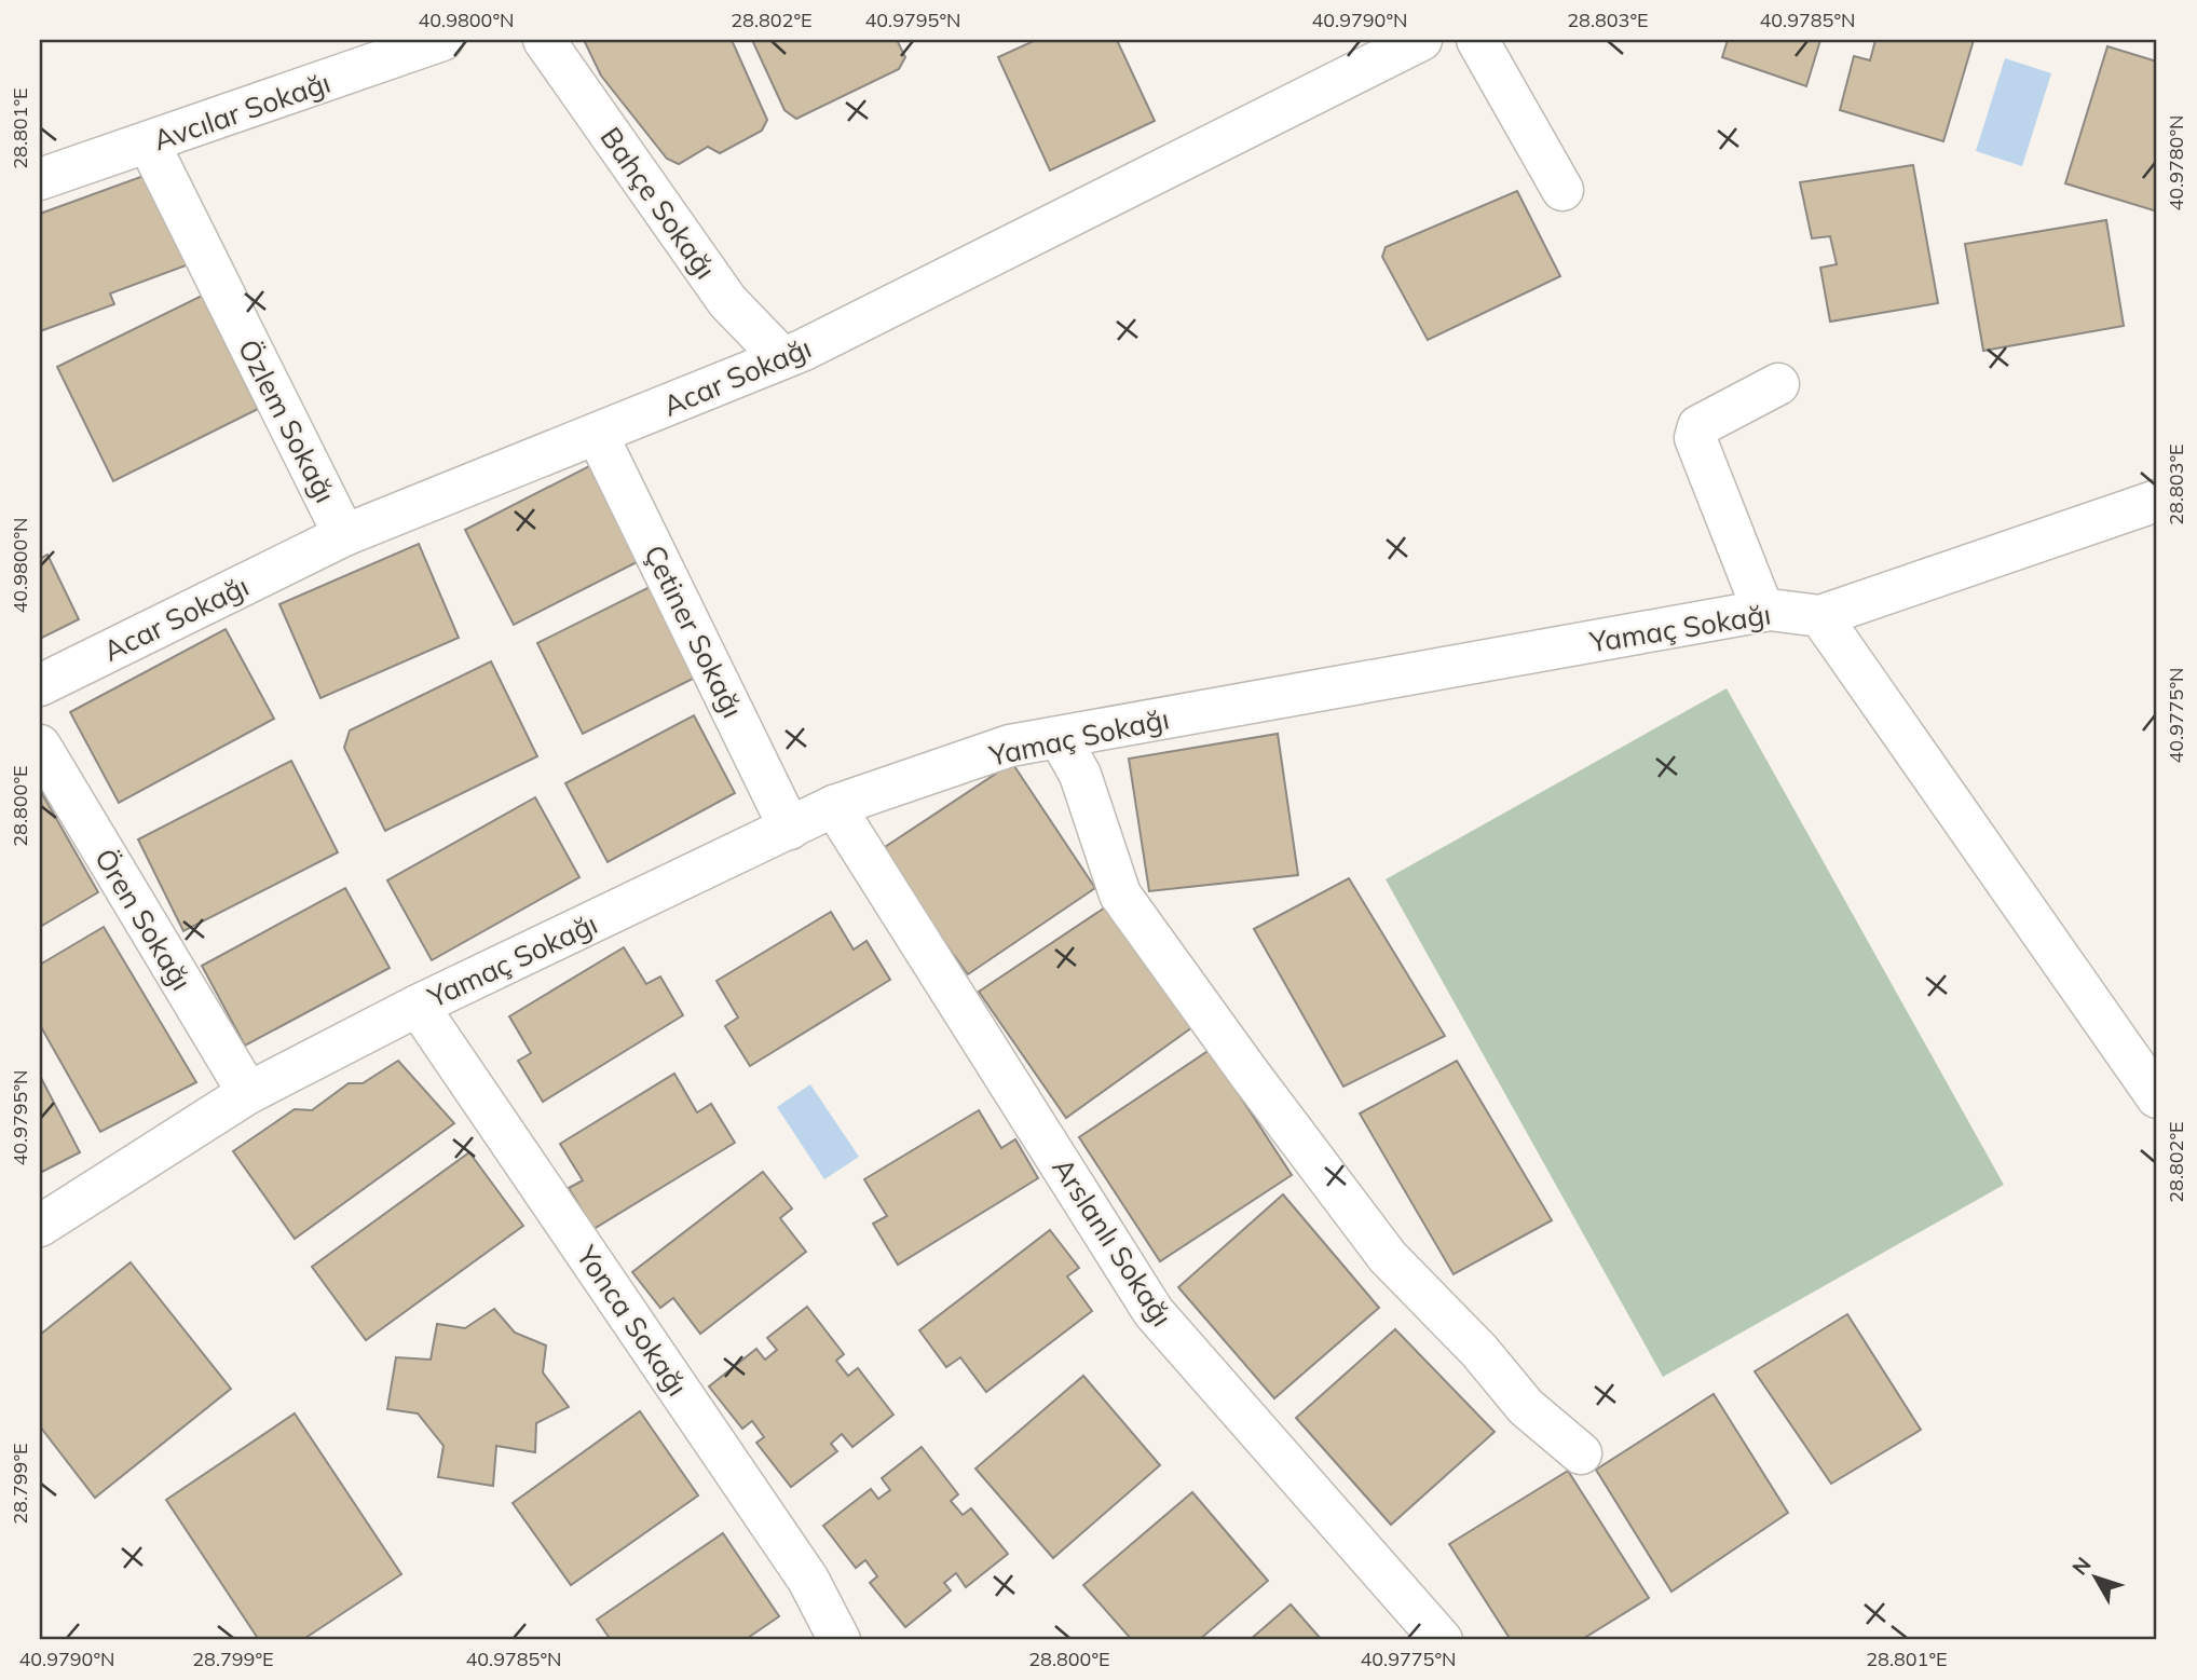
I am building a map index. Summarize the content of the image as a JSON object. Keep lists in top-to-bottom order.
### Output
{
  "streets": {
    "street": [
      "Avcılar Sokağı",
      "Bahçe Sokağı",
      "Acar Sokağı",
      "Özlem Sokağı",
      "Yamaç Sokağı",
      "Çetiner Sokağı",
      "Ören Sokağı",
      "Arslanlı Sokağı",
      "Yonca Sokağı"
    ]
  },
  "crossings": [
    ["Avcılar Sokağı", "Özlem Sokağı"],
    ["Bahçe Sokağı", "Acar Sokağı"],
    ["Acar Sokağı", "Özlem Sokağı"],
    ["Acar Sokağı", "Çetiner Sokağı"],
    ["Yamaç Sokağı", "Çetiner Sokağı"],
    ["Yamaç Sokağı", "Ören Sokağı"],
    ["Yamaç Sokağı", "Arslanlı Sokağı"],
    ["Yamaç Sokağı", "Yonca Sokağı"]
  ],
  "north": "top left",
  "coordinates": [
    "40.9800°N",
    "28.802°E",
    "40.9795°N",
    "40.9790°N",
    "28.803°E",
    "40.9785°N",
    "28.801°E",
    "40.9780°N",
    "40.9775°N",
    "28.800°E",
    "28.799°E"
  ]
}
